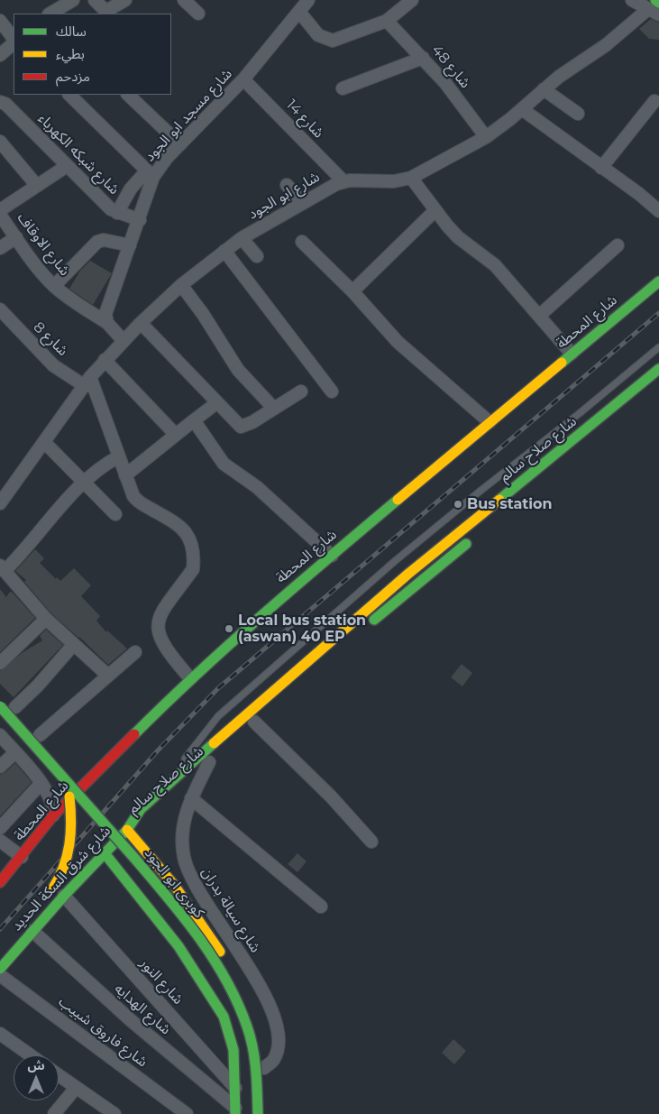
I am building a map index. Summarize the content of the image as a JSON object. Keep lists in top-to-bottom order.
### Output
{
  "streets": {
    "main road": [
      "شارع المحطة",
      "شارع صلاح سالم",
      "شارع شرق السكة الحديد",
      "كوبرى ابو الجود"
    ],
    "street": [
      "شارع 48",
      "شارع مسجد ابو الجود",
      "شارع 14",
      "شارع شبكه الكهرباء",
      "شارع ابو الجود",
      "شارع الاوقاف",
      "شارع 8",
      "شارع سيالة بدران",
      "شارع النور",
      "شارع الهدايه",
      "شارع فاروق شبيب"
    ]
  },
  "crossings": [
    ["شارع 48", "شارع ابو الجود"],
    ["شارع مسجد ابو الجود", "شارع 14"],
    ["شارع مسجد ابو الجود", "شارع شبكه الكهرباء"],
    ["شارع مسجد ابو الجود", "شارع الاوقاف"],
    ["شارع 14", "شارع ابو الجود"],
    ["شارع ابو الجود", "شارع 8"],
    ["شارع صلاح سالم", "شارع شرق السكة الحديد"],
    ["شارع صلاح سالم", "شارع سيالة بدران"],
    ["شارع شرق السكة الحديد", "شارع النور"],
    ["شارع شرق السكة الحديد", "شارع الهدايه"]
  ],
  "places": ["Bus station", "Local bus station (aswan) 40 EP"],
  "legend": ["سالك", "بطيء", "مزدحم"],
  "north": "top"
}
